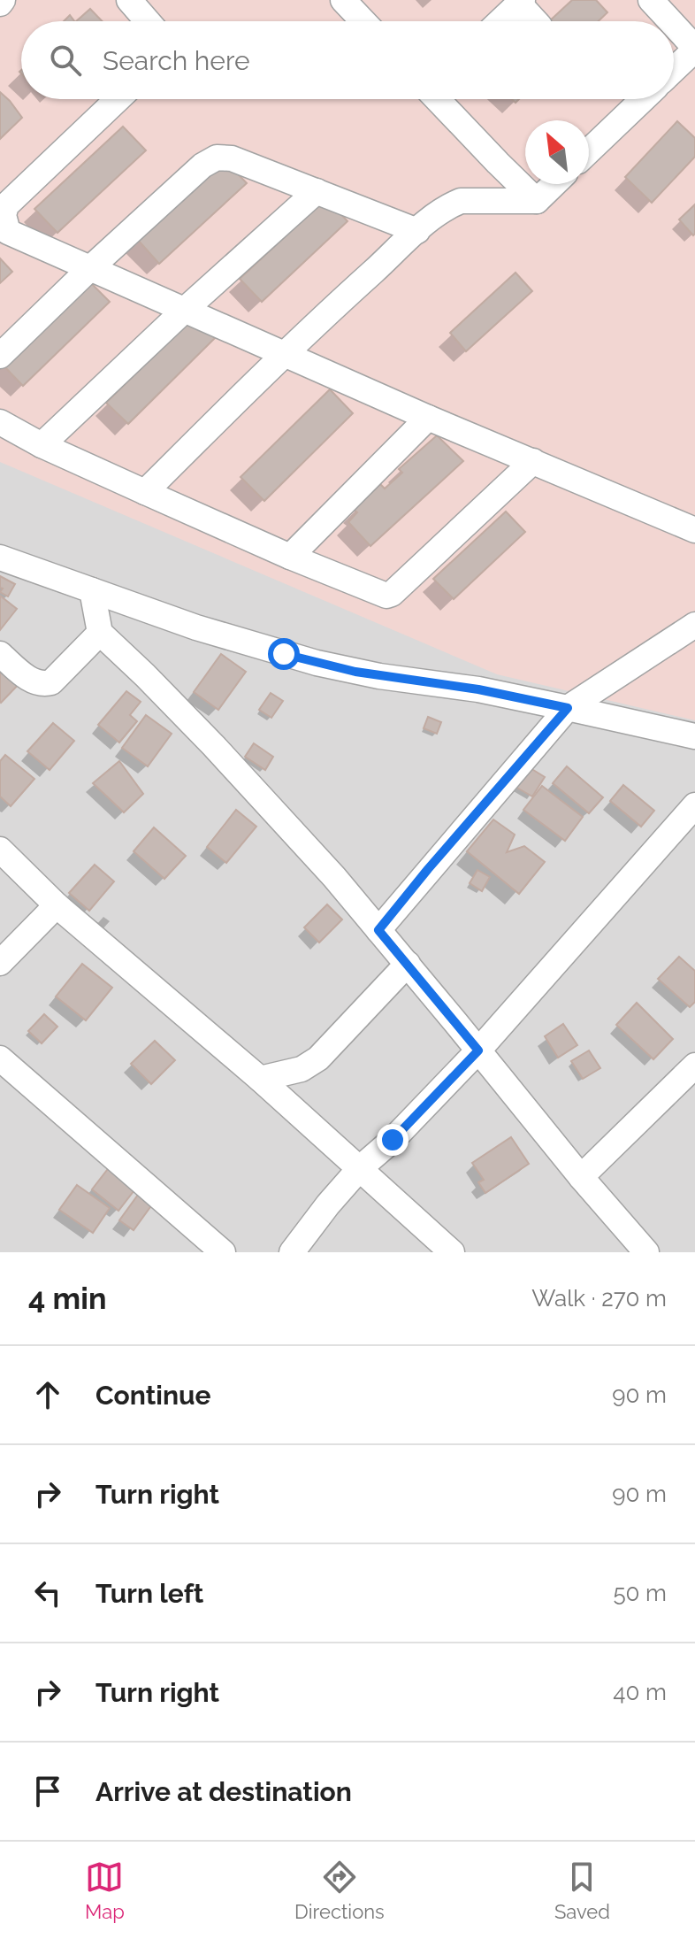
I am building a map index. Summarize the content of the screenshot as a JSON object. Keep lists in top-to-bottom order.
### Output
{
  "north": "top left",
  "page": {
    "search": "Search here",
    "heading": ["4 min", "Walk · 270 m"],
    "list": [
      ["Continue", "90 m"],
      ["Turn right", "90 m"],
      ["Turn left", "50 m"],
      ["Turn right", "40 m"],
      "Arrive at destination"
    ],
    "nav": ["Map", "Directions", "Saved"]
  }
}
